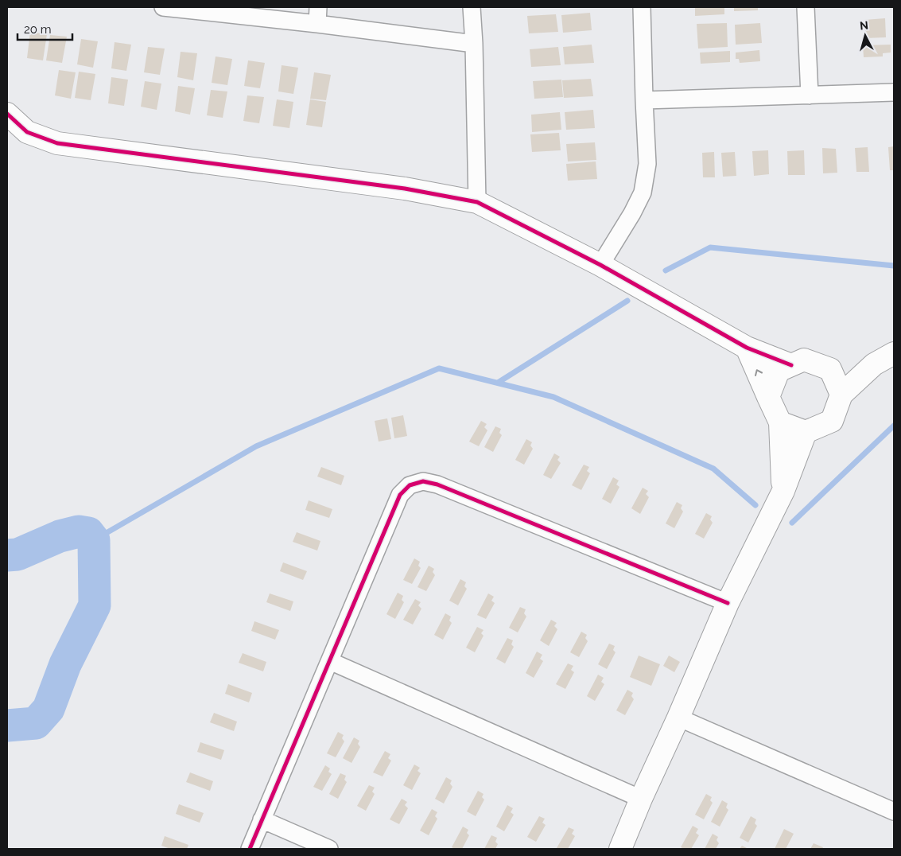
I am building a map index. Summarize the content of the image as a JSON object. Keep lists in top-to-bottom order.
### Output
{
  "scale_bar": "20 m",
  "north": "top"
}
